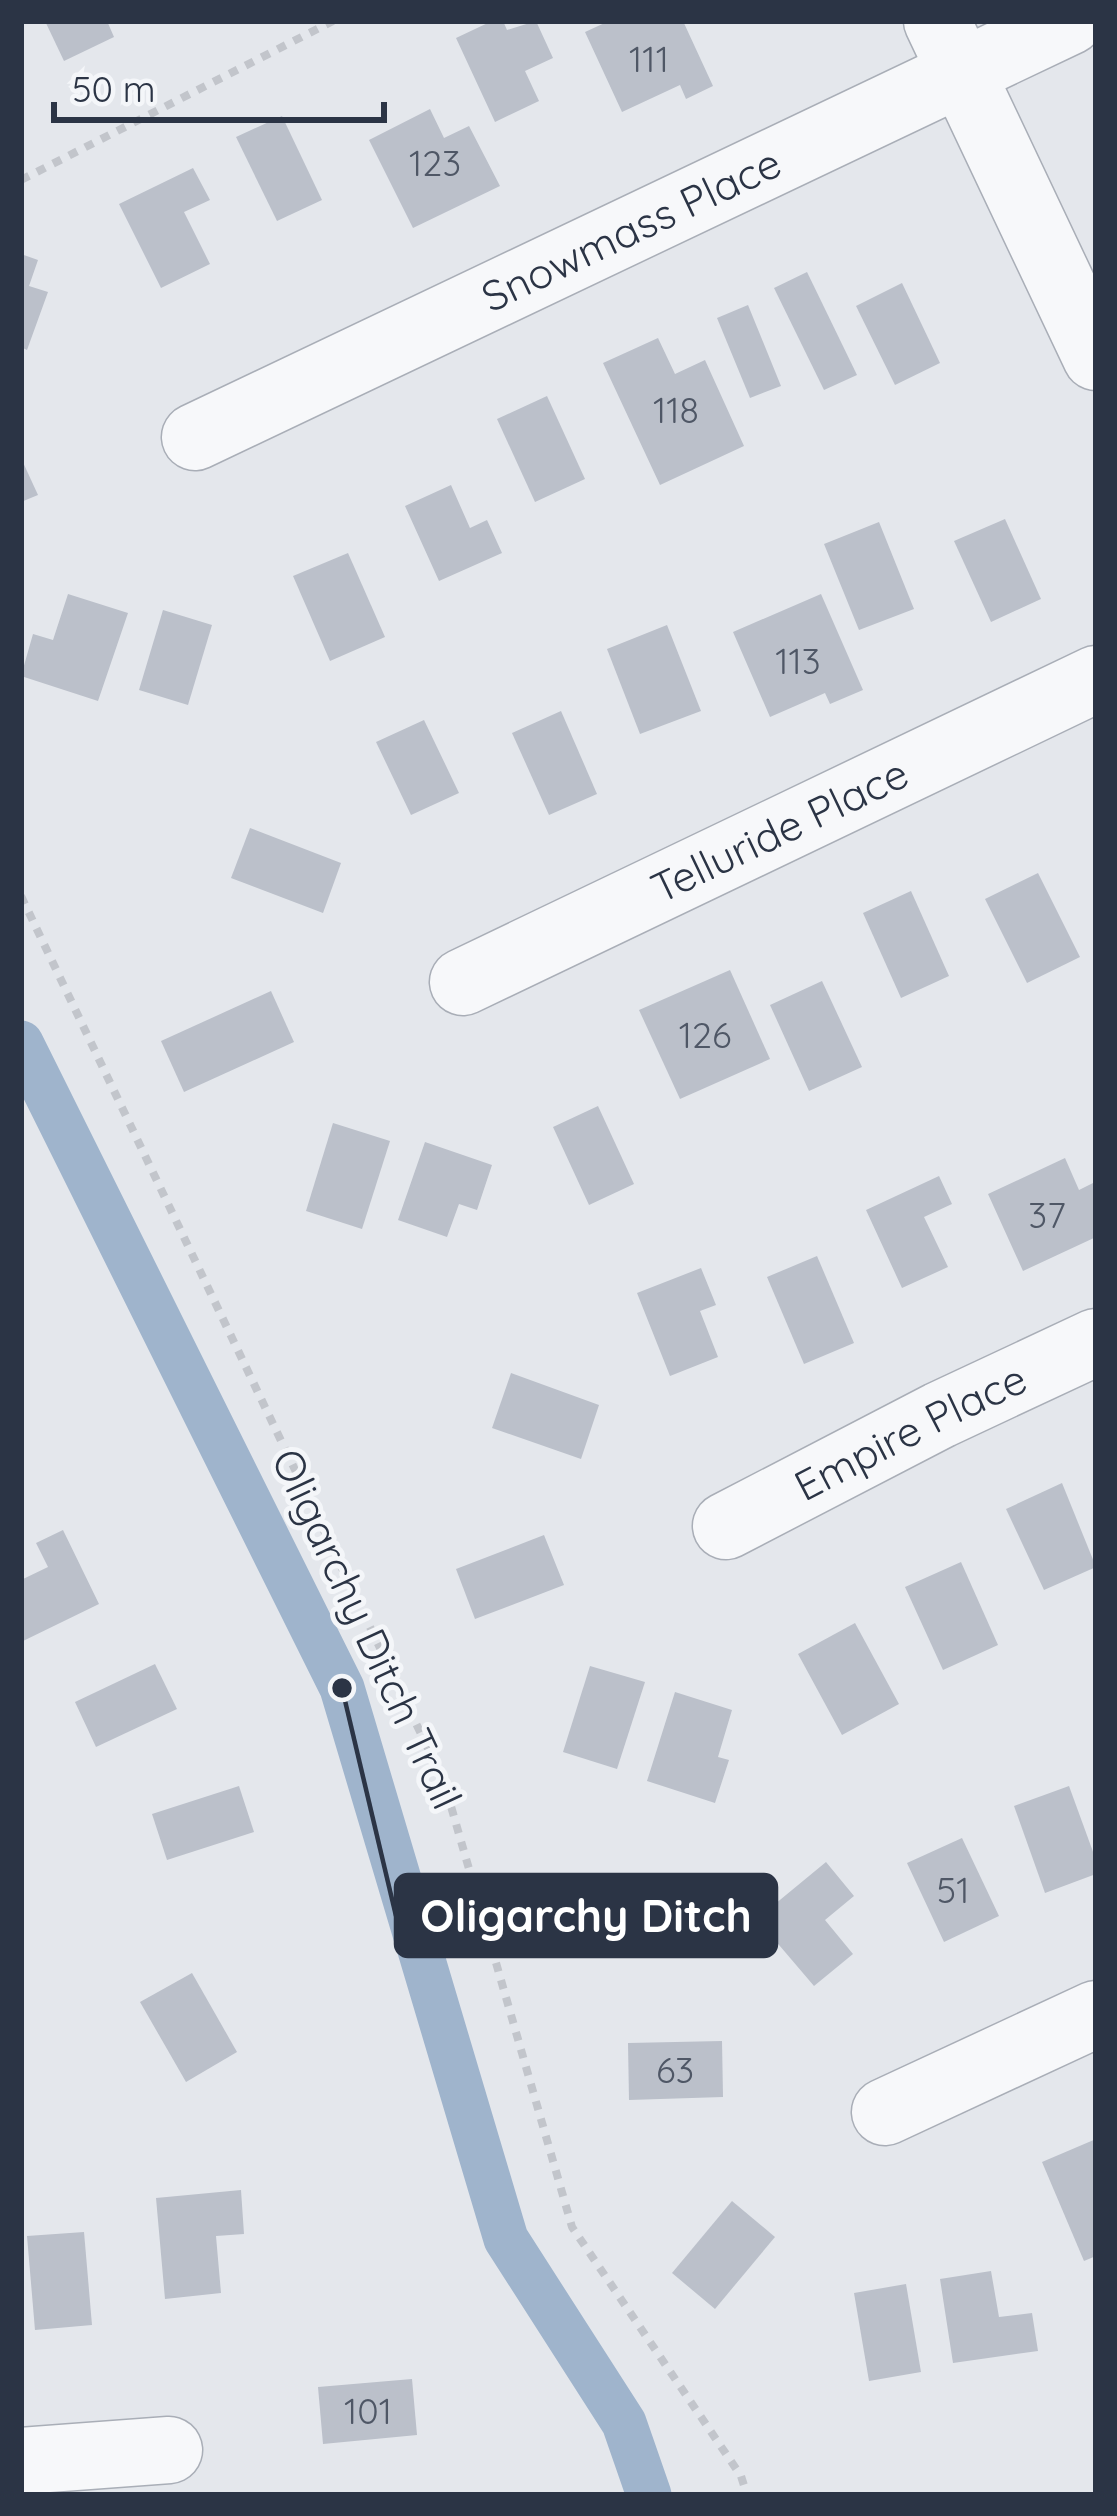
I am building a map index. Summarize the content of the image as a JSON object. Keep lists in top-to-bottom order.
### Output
{
  "streets": {
    "street": ["Snowmass Place", "Telluride Place", "Empire Place"],
    "path": ["Oligarchy Ditch Trail"]
  },
  "places": ["Oligarchy Ditch"],
  "house_numbers": [
    "111",
    "123",
    "118",
    "113",
    "126",
    "37",
    "51",
    "63",
    "101"
  ],
  "scale_bar": "50 m"
}
